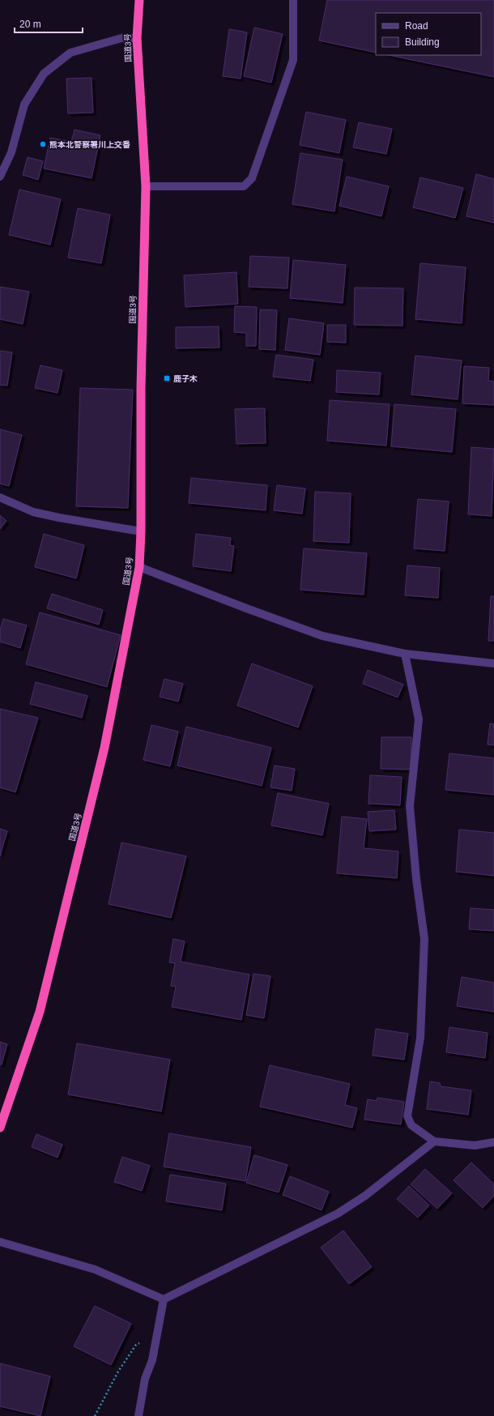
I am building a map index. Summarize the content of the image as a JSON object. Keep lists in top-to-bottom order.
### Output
{
  "streets": {
    "highway": ["国道3号"]
  },
  "places": {
    "other": ["熊本北警察署川上交番"],
    "transit": ["鹿子木"]
  },
  "legend": ["Road", "Building"],
  "scale_bar": "20 m"
}
